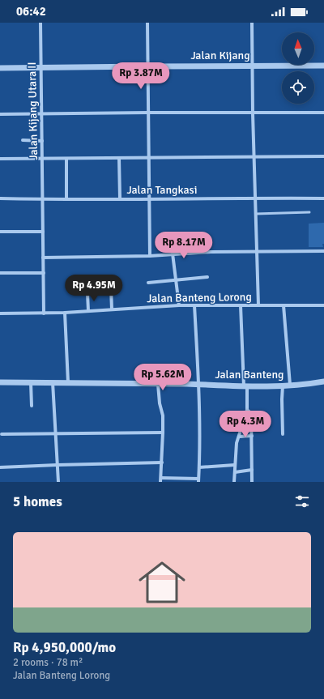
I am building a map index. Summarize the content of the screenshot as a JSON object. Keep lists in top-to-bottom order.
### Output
{
  "streets": {
    "street": [
      "Jalan Kijang",
      "Jalan Kijang Utara II",
      "Jalan Tangkasi",
      "Jalan Banteng Lorong",
      "Jalan Banteng"
    ]
  },
  "crossings": [
    ["Jalan Kijang", "Jalan Kijang Utara II"],
    ["Jalan Kijang", "Jalan Banteng Lorong"],
    ["Jalan Kijang Utara II", "Jalan Tangkasi"],
    ["Jalan Tangkasi", "Jalan Banteng Lorong"]
  ],
  "north": "top",
  "page": {
    "status": "06:42",
    "price": [
      "Rp 3.87M",
      "Rp 8.17M",
      "Rp 4.95M",
      "Rp 5.62M",
      "Rp 4.3M"
    ],
    "heading": "5 homes",
    "list": [
      {
        "name": "Rp 4,950,000/mo",
        "note": "2 rooms · 78 m² · Jalan Banteng Lorong"
      }
    ]
  }
}
